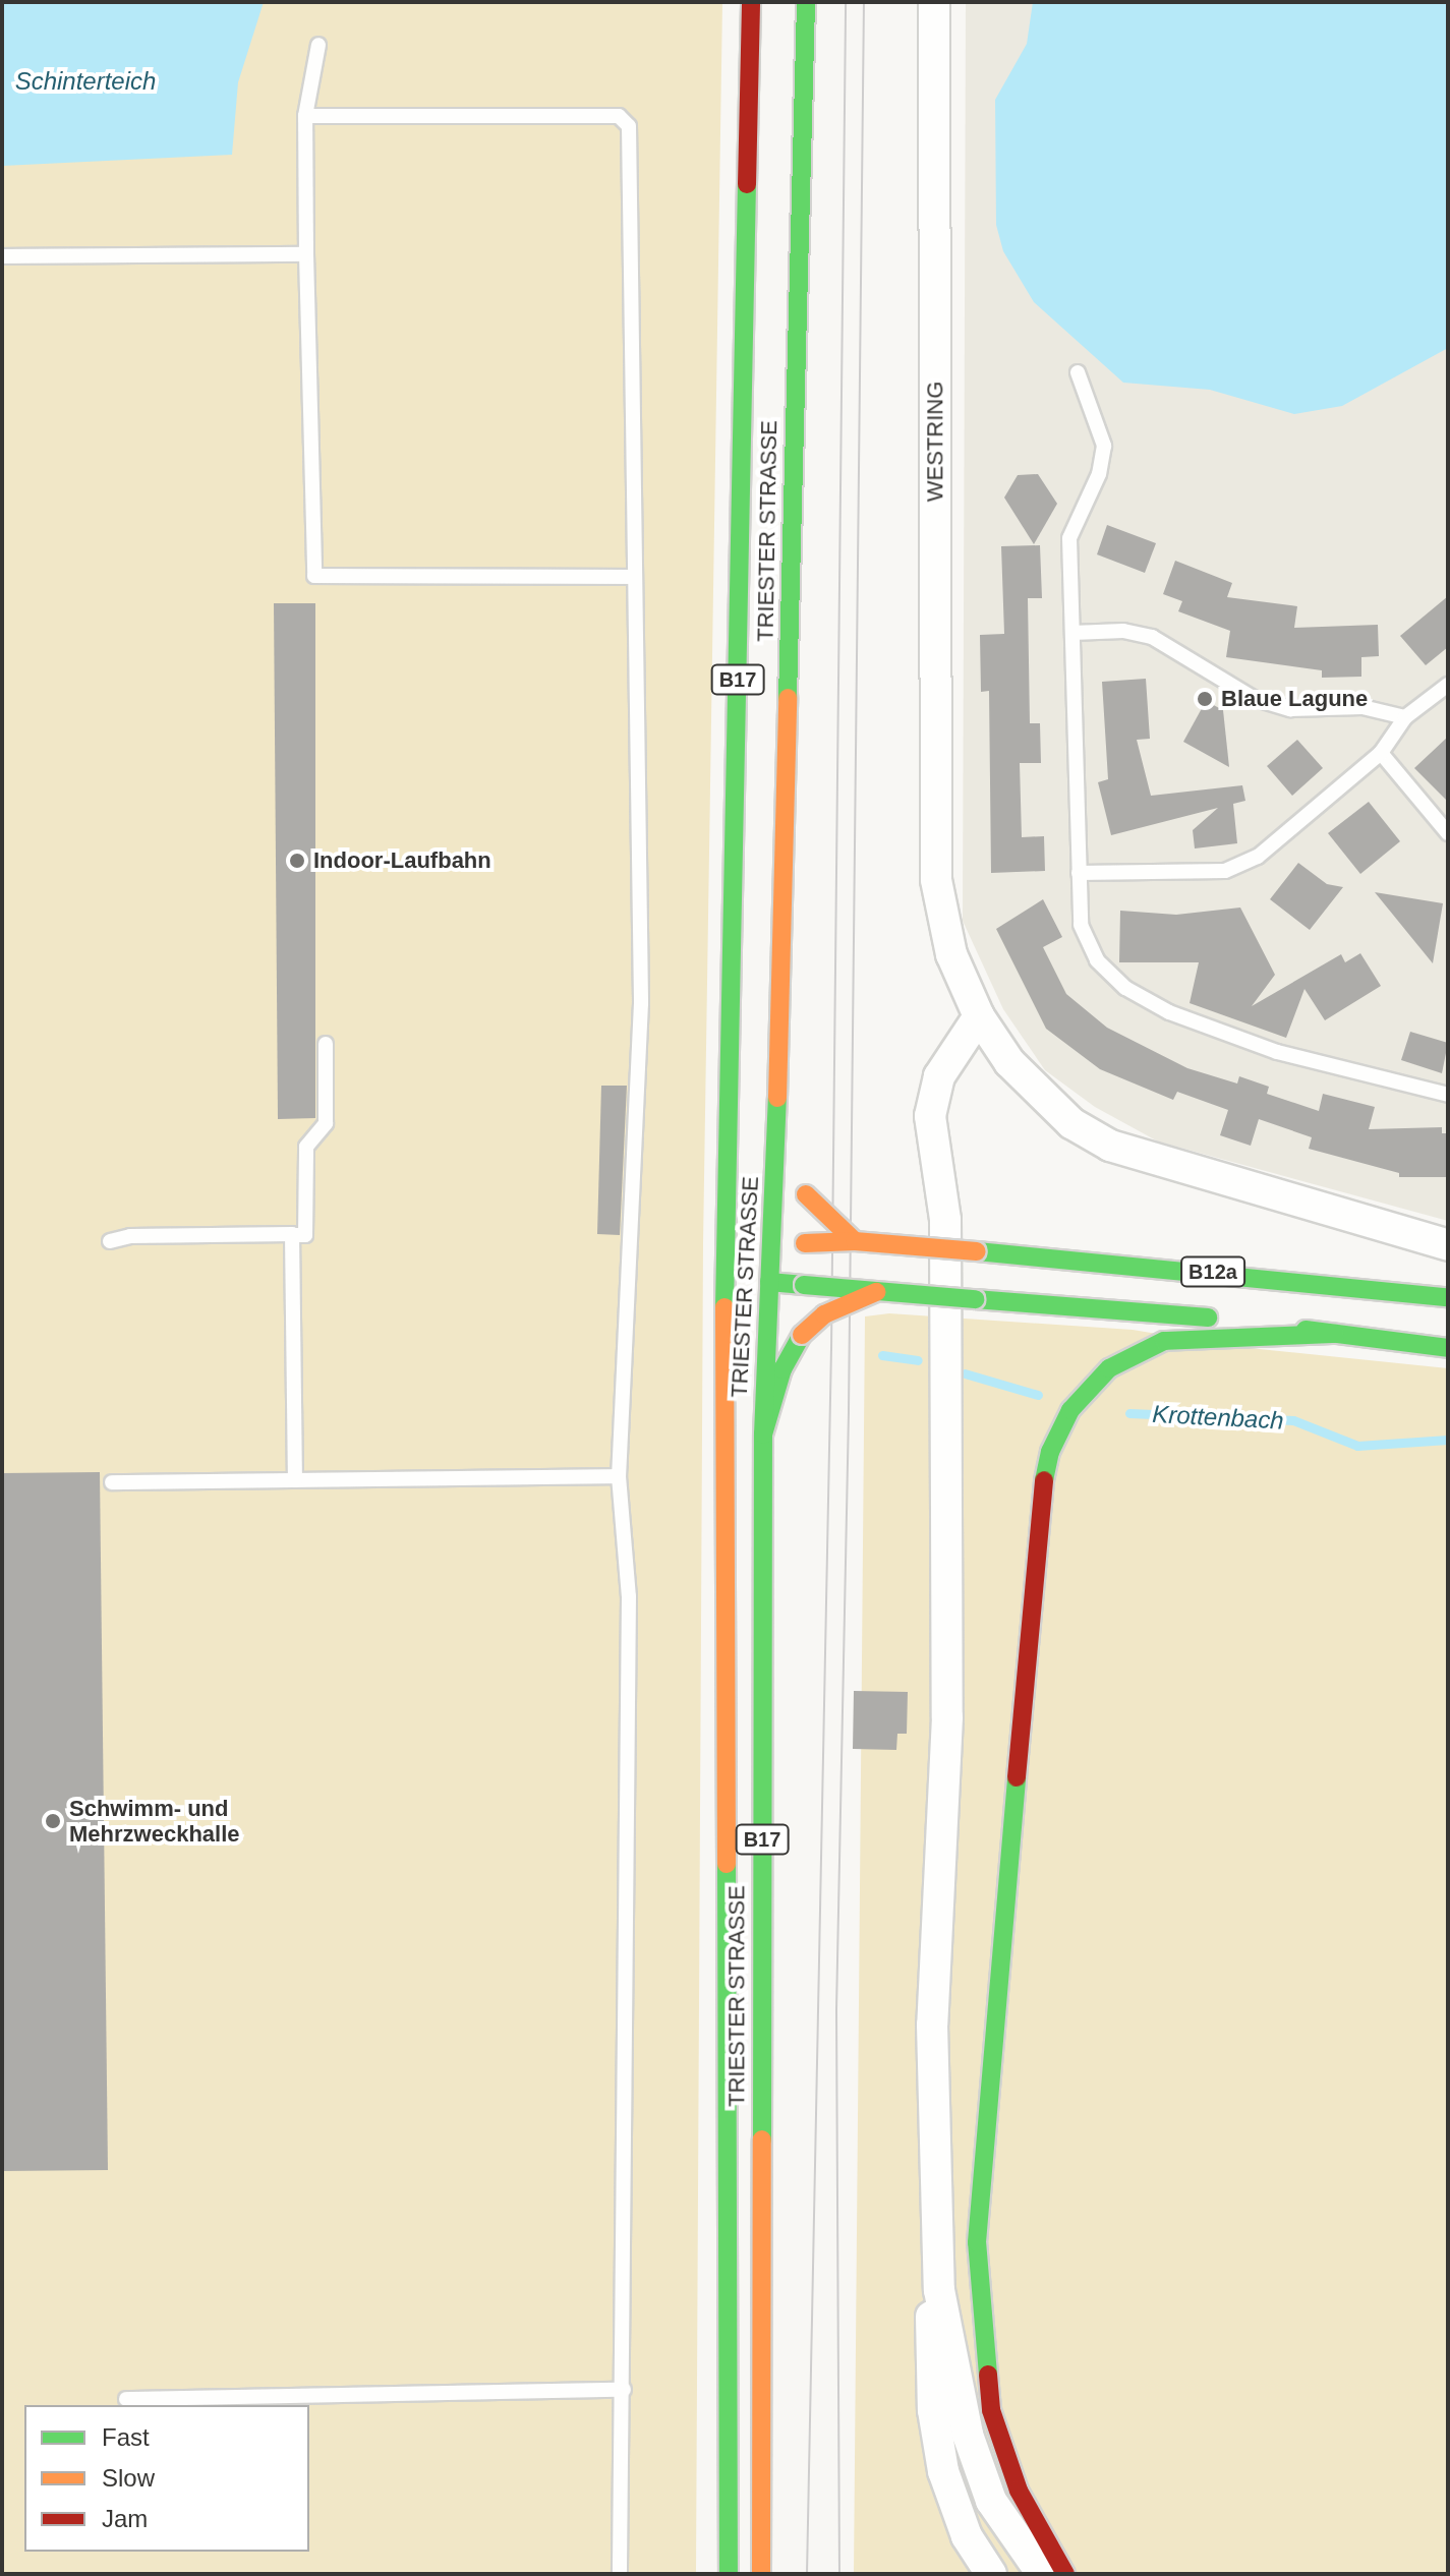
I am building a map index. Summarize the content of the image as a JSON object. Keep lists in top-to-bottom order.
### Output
{
  "streets": {
    "main road": ["TRIESTER STRASSE", "B17", "B12a"],
    "street": ["WESTRING"]
  },
  "crossings": [
    ["TRIESTER STRASSE", "B12a"]
  ],
  "water": ["Schinterteich", "Krottenbach"],
  "places": ["Blaue Lagune", "Indoor-Laufbahn", "Schwimm- und Mehrzweckhalle"],
  "legend": ["Fast", "Slow", "Jam"]
}
